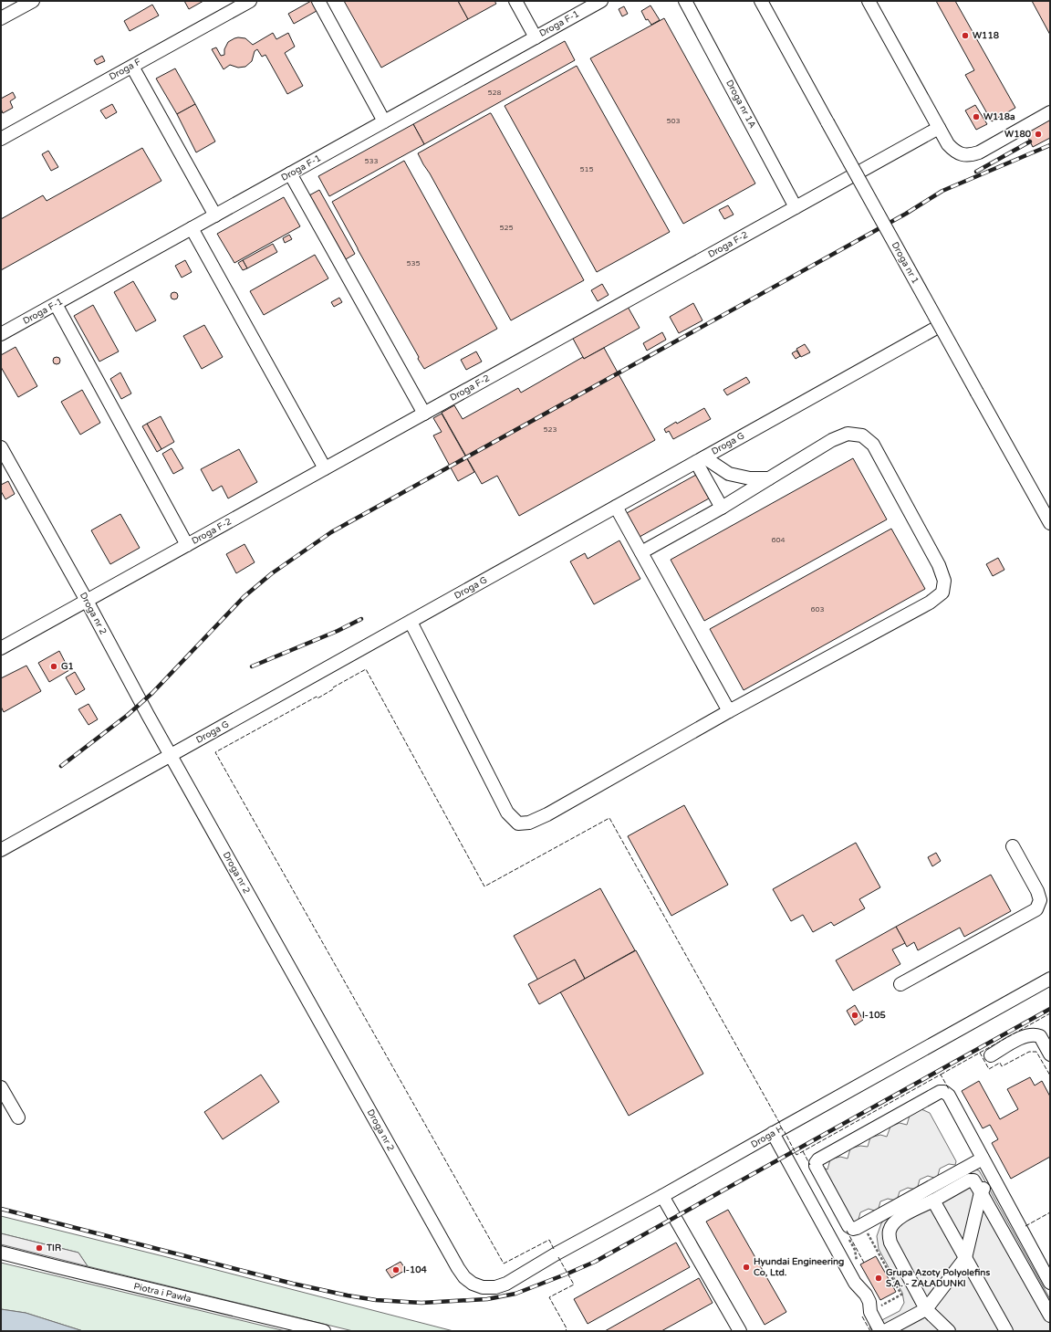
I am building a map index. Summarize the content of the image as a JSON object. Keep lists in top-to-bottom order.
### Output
{
  "streets": {
    "street": [
      "Droga F-1",
      "Droga F",
      "Droga nr 1A",
      "Droga F-2",
      "Droga nr 1",
      "Droga G",
      "Droga nr 2",
      "Droga H",
      "Piotra i Pawła"
    ]
  },
  "crossings": [
    ["Droga nr 1A", "Droga F-2"],
    ["Droga F-2", "Droga nr 2"],
    ["Droga nr 1", "Droga G"],
    ["Droga G", "Droga nr 2"],
    ["Droga nr 2", "Droga H"]
  ],
  "places": [
    "W118",
    "W118a",
    "W180",
    "G1",
    "I-105",
    "TIR",
    "Hyundai Engineering Co, Ltd.",
    "I-104",
    "Grupa Azoty Polyolefins S.A. - ZAŁADUNKI"
  ],
  "house_numbers": [
    "528",
    "503",
    "533",
    "515",
    "525",
    "535",
    "523",
    "604",
    "603"
  ]
}
